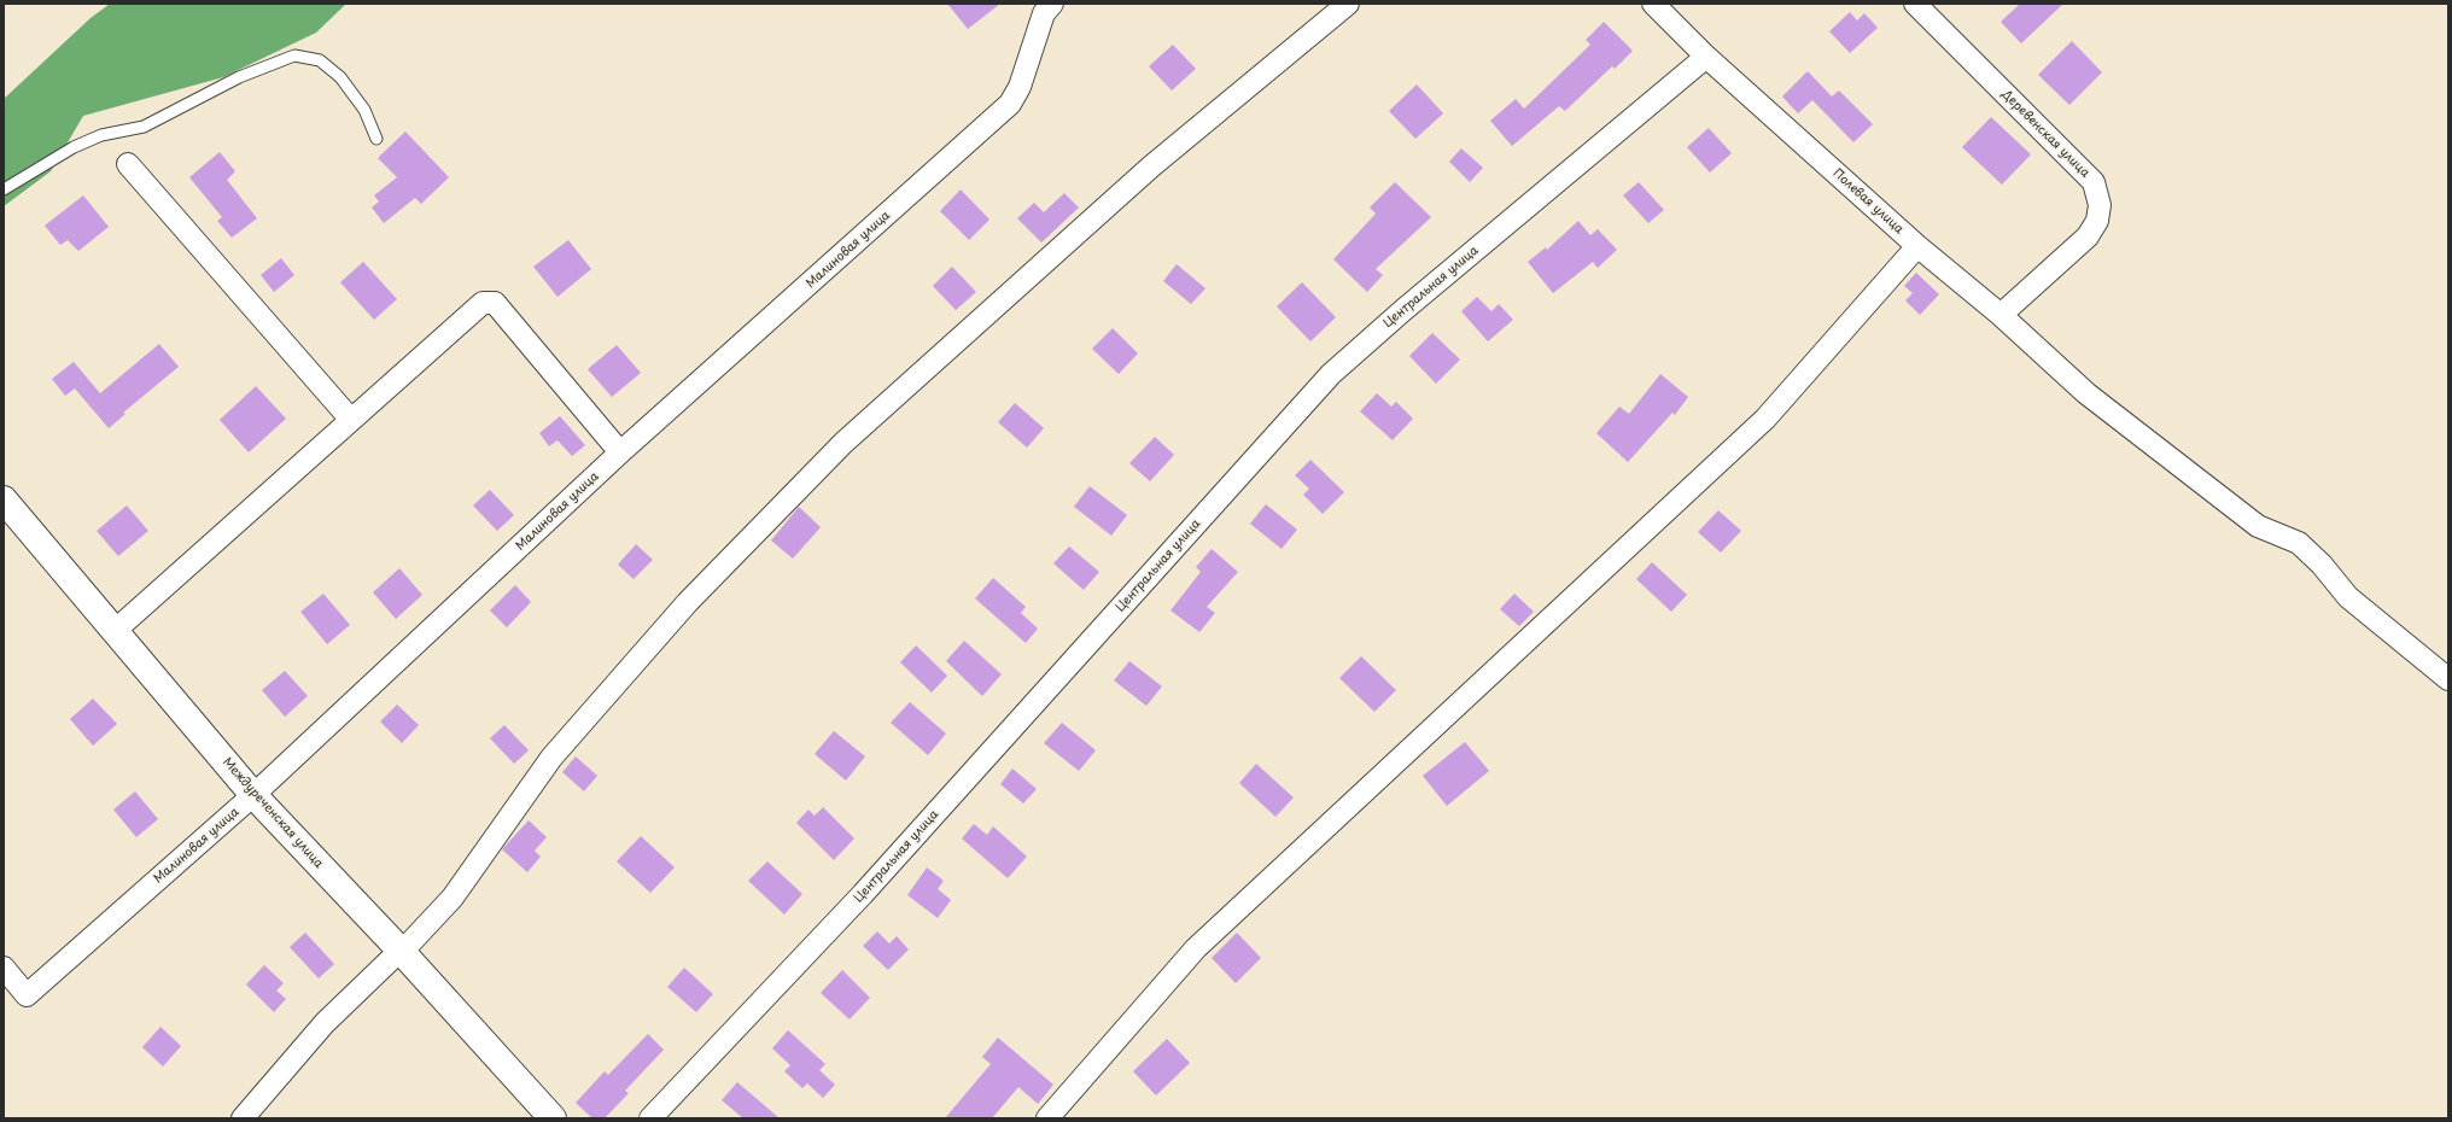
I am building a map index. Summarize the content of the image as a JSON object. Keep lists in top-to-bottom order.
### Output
{
  "streets": {
    "street": [
      "Деревенская улица",
      "Полевая улица",
      "Малиновая улица",
      "Центральная улица",
      "Междуреченская улица"
    ]
  },
  "crossings": [
    ["Деревенская улица", "Полевая улица"],
    ["Полевая улица", "Центральная улица"],
    ["Малиновая улица", "Междуреченская улица"]
  ]
}
